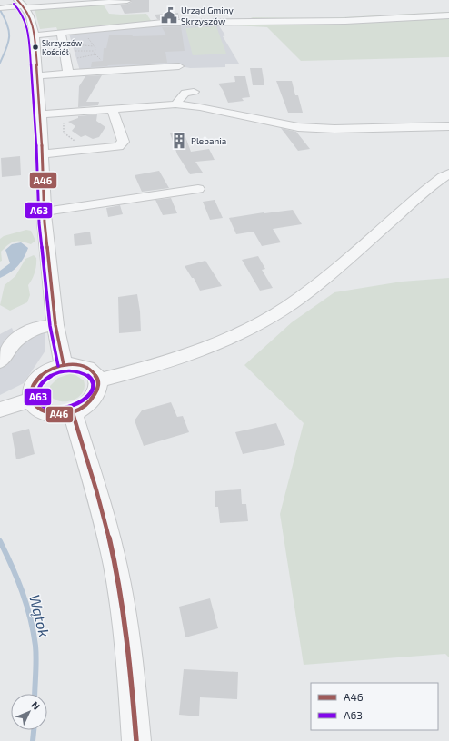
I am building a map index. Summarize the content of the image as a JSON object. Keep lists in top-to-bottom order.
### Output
{
  "water": ["Wątok"],
  "places": {
    "public building": ["Urząd Gminy Skrzyszów"],
    "other": ["Skrzyszów Kościół"],
    "building": ["Plebania"]
  },
  "lines": ["transit line A46", "transit line A63"],
  "legend": ["A46", "A63"],
  "north": "top right"
}
